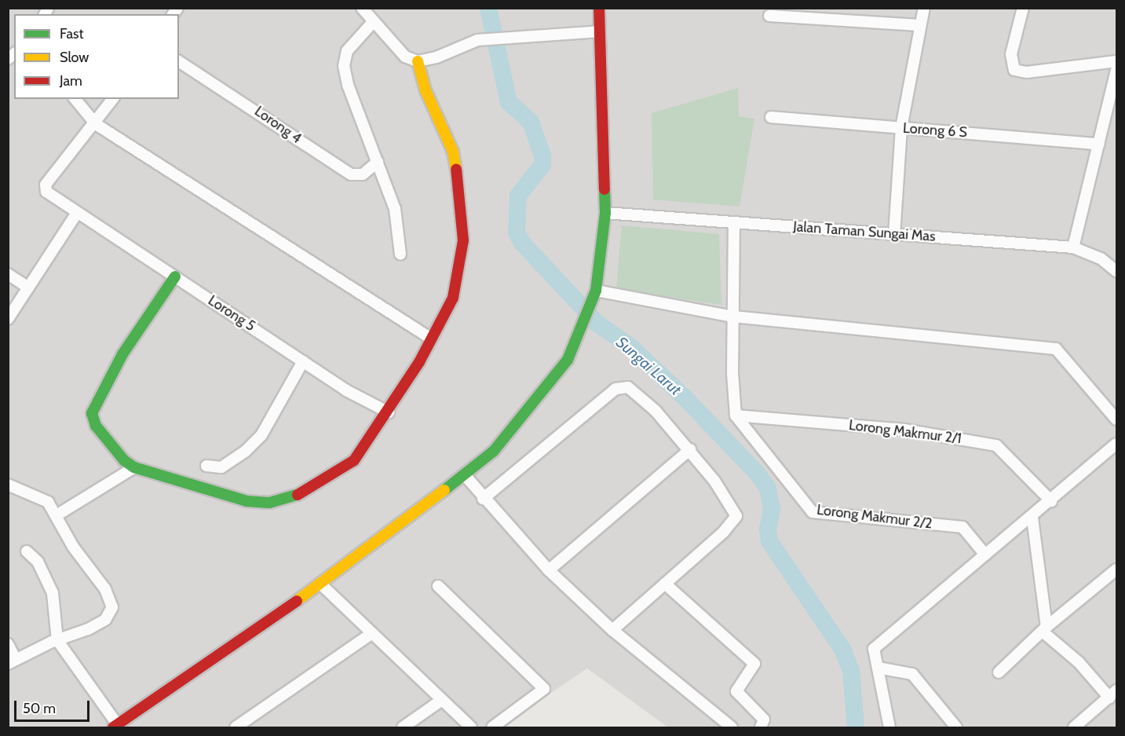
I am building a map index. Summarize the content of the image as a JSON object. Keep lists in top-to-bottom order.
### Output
{
  "streets": {
    "street": [
      "Lorong 4",
      "Lorong 6 S",
      "Jalan Taman Sungai Mas",
      "Lorong 5",
      "Lorong Makmur 2/1",
      "Lorong Makmur 2/2"
    ]
  },
  "crossings": [
    ["Lorong Makmur 2/1", "Lorong Makmur 2/2"]
  ],
  "water": ["Sungai Larut"],
  "legend": ["Fast", "Slow", "Jam"],
  "scale_bar": "50 m"
}
